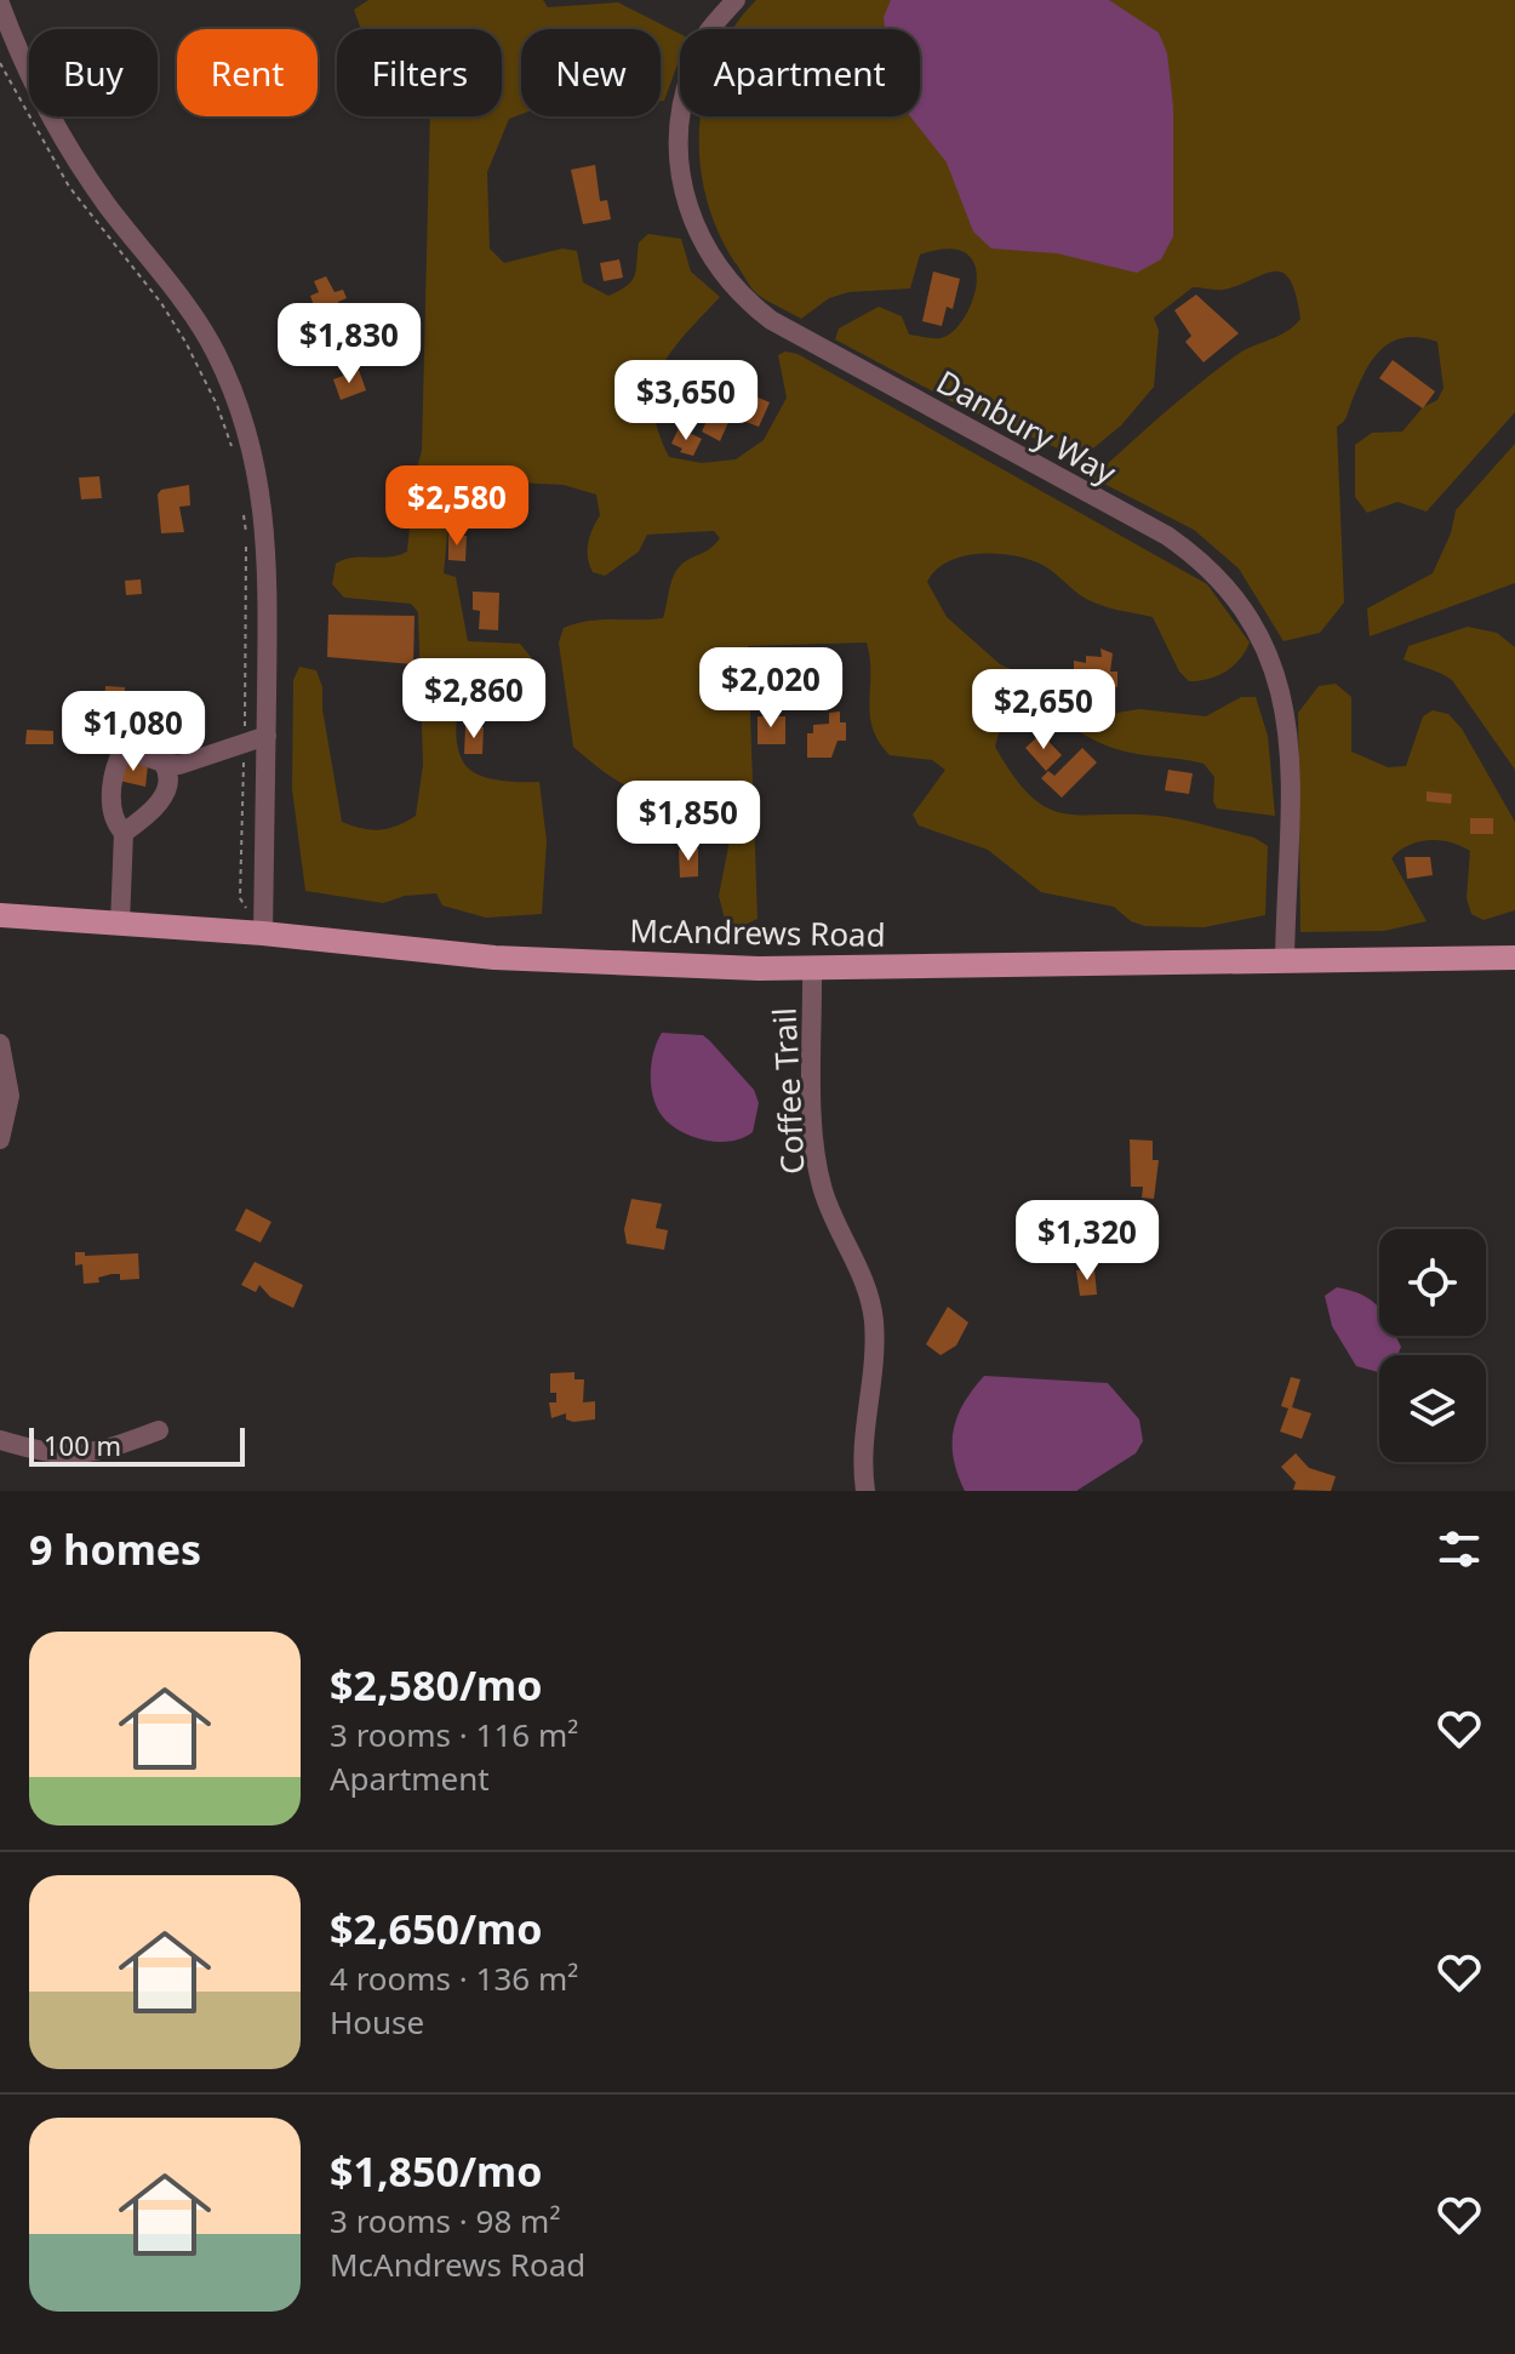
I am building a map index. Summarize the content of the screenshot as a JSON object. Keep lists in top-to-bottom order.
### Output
{
  "streets": {
    "main road": ["McAndrews Road"],
    "street": ["Danbury Way", "Coffee Trail"]
  },
  "crossings": [
    ["Danbury Way", "McAndrews Road"],
    ["McAndrews Road", "Coffee Trail"]
  ],
  "scale_bar": "100 m",
  "page": {
    "chip": [
      "Buy",
      "Rent",
      "Filters",
      "New",
      "Apartment"
    ],
    "price": [
      "$1,830",
      "$3,650",
      "$2,580",
      "$2,020",
      "$2,860",
      "$2,650",
      "$1,080",
      "$1,850",
      "$1,320"
    ],
    "scale": "100 m",
    "heading": "9 homes",
    "list": [
      {
        "name": "$2,580/mo",
        "note": "3 rooms · 116 m² · Apartment"
      },
      {
        "name": "$2,650/mo",
        "note": "4 rooms · 136 m² · House"
      },
      {
        "name": "$1,850/mo",
        "note": "3 rooms · 98 m² · McAndrews Road"
      }
    ]
  }
}
